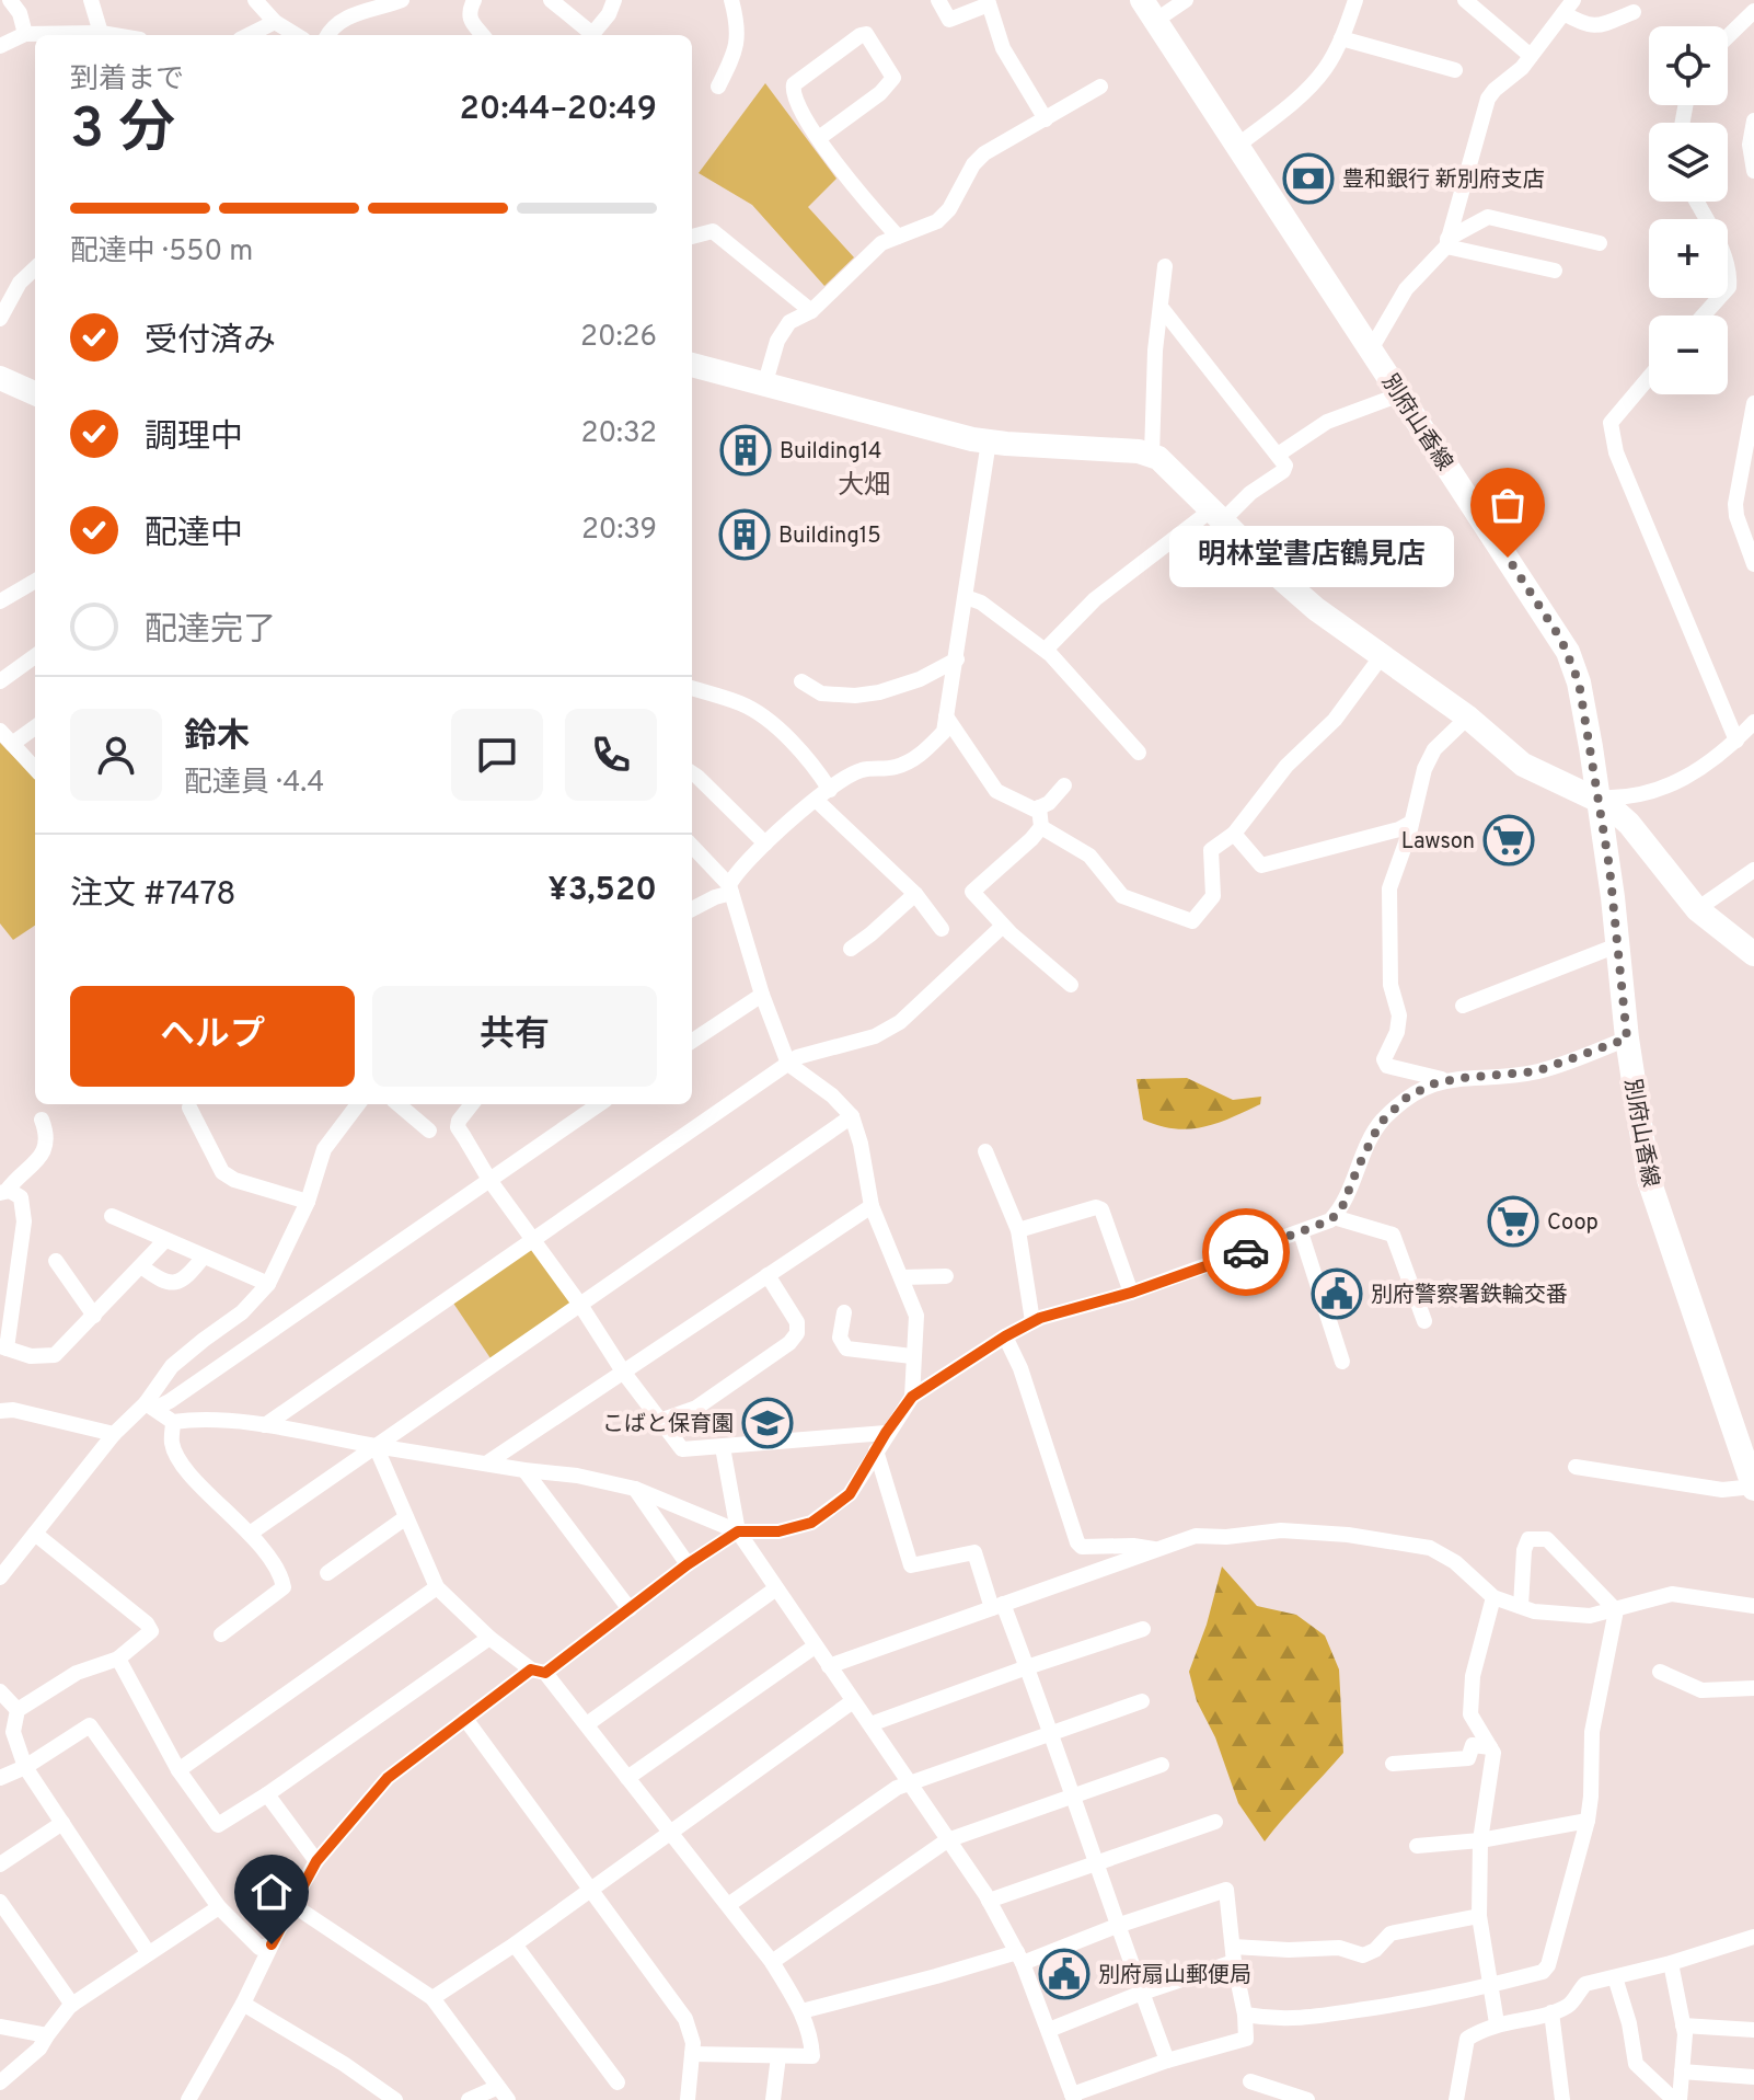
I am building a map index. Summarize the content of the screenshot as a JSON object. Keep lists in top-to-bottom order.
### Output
{
  "streets": {
    "main road": ["別府山香線"]
  },
  "districts": ["大畑"],
  "places": {
    "bank": ["豊和銀行 新別府支店"],
    "building": ["Building14", "Building15"],
    "other": ["明林堂書店鶴見店"],
    "supermarket": ["Lawson", "Coop"],
    "public building": ["別府警察署鉄輪交番", "別府扇山郵便局"],
    "school or university": ["こばと保育園"]
  },
  "page": {
    "map_buttons": ["+", "−"],
    "heading": ["3 分", "到着まで", "20:44–20:49"],
    "panel": [
      "鈴木",
      "配達員 · 4.4",
      "注文 #7478",
      "¥3,520"
    ],
    "bar": "配達中 · 550 m",
    "list": [
      ["受付済み", "20:26"],
      ["調理中", "20:32"],
      ["配達中", "20:39"],
      "配達完了"
    ],
    "bubble": "明林堂書店鶴見店",
    "buttons": ["ヘルプ", "共有"]
  }
}
